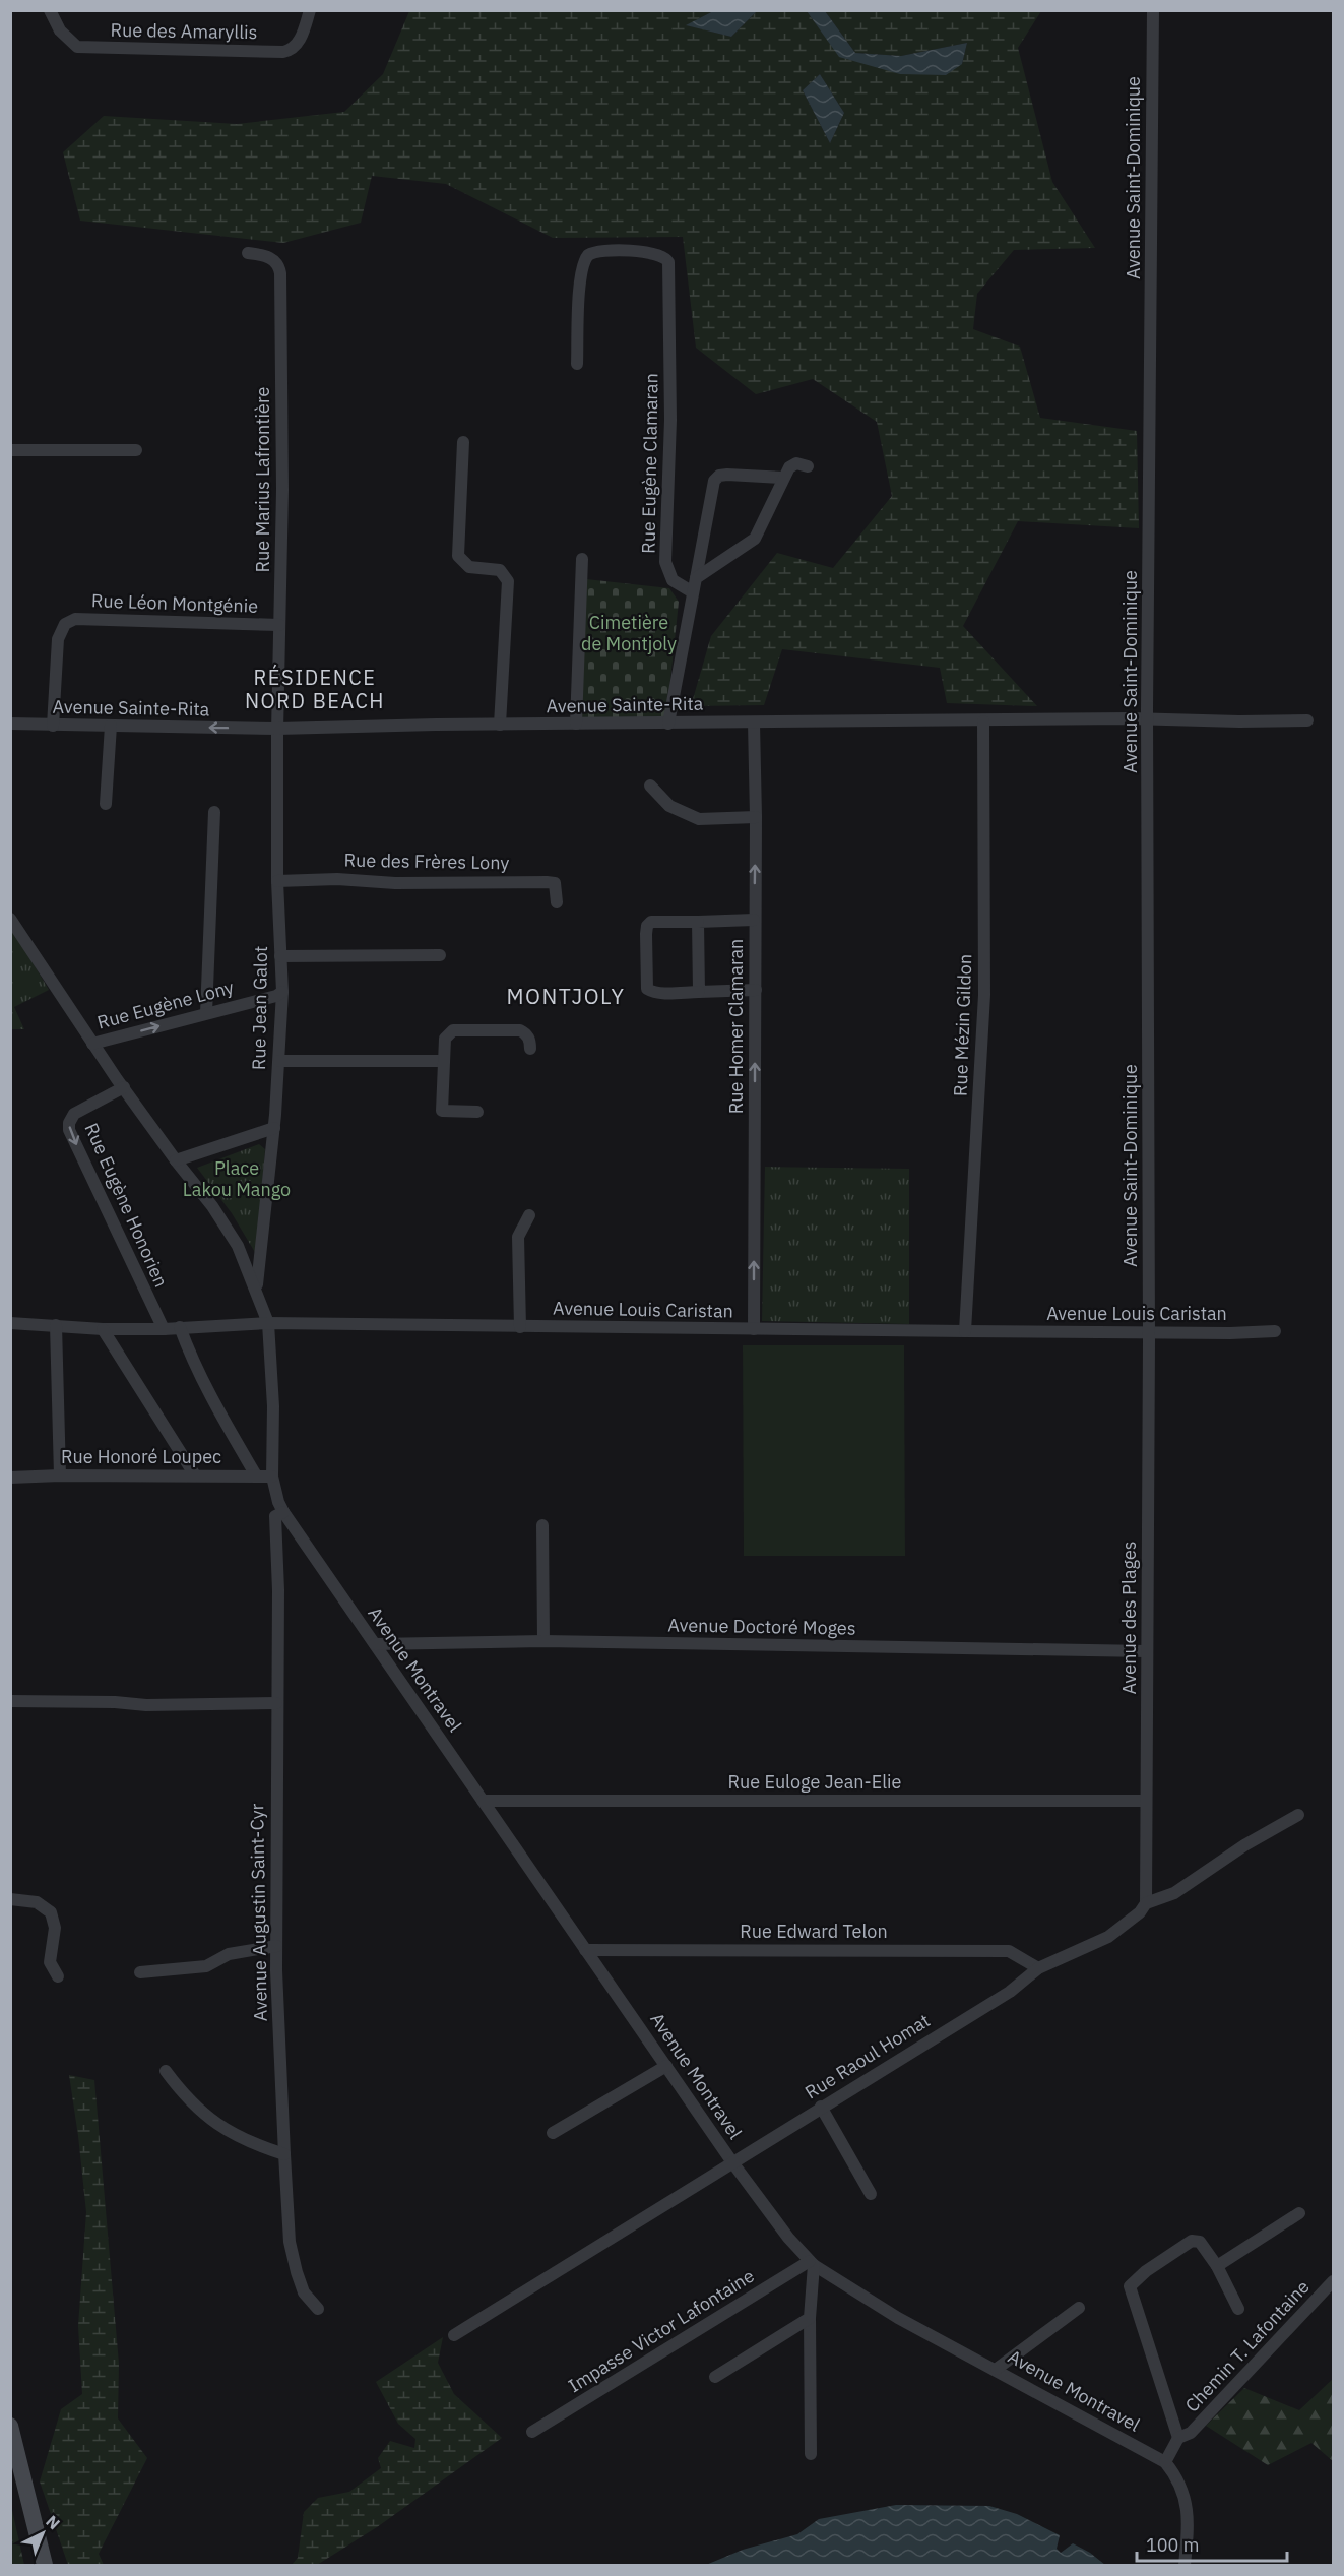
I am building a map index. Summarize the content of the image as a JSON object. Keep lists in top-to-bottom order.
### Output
{
  "streets": {
    "street": [
      "Rue des Amaryllis",
      "Avenue Saint-Dominique",
      "Rue Eugène Clamaran",
      "Rue Marius Lafrontière",
      "Rue Léon Montgénie",
      "Avenue Sainte-Rita",
      "Rue des Frères Lony",
      "Rue Eugène Lony",
      "Rue Jean Galot",
      "Rue Mézin Gildon",
      "Rue Homer Clamaran",
      "Rue Eugène Honorien",
      "Avenue Louis Caristan",
      "Rue Honoré Loupec",
      "Avenue des Plages",
      "Avenue Doctoré Moges",
      "Avenue Montravel",
      "Rue Euloge Jean-Elie",
      "Avenue Augustin Saint-Cyr",
      "Rue Edward Telon",
      "Rue Raoul Homat",
      "Impasse Victor Lafontaine",
      "Chemin T. Lafontaine"
    ]
  },
  "crossings": [
    ["Avenue Saint-Dominique", "Avenue Sainte-Rita"],
    ["Avenue Saint-Dominique", "Avenue Louis Caristan"],
    ["Avenue Saint-Dominique", "Avenue des Plages"],
    ["Rue Marius Lafrontière", "Rue Léon Montgénie"],
    ["Rue Marius Lafrontière", "Avenue Sainte-Rita"],
    ["Rue Marius Lafrontière", "Rue Jean Galot"],
    ["Rue Léon Montgénie", "Avenue Sainte-Rita"],
    ["Avenue Sainte-Rita", "Rue Jean Galot"],
    ["Avenue Sainte-Rita", "Rue Mézin Gildon"],
    ["Avenue Sainte-Rita", "Rue Homer Clamaran"],
    ["Rue des Frères Lony", "Rue Jean Galot"],
    ["Rue Eugène Lony", "Rue Jean Galot"],
    ["Rue Eugène Lony", "Avenue Montravel"],
    ["Rue Jean Galot", "Avenue Montravel"],
    ["Rue Mézin Gildon", "Avenue Louis Caristan"],
    ["Rue Homer Clamaran", "Avenue Louis Caristan"],
    ["Rue Eugène Honorien", "Avenue Louis Caristan"],
    ["Rue Eugène Honorien", "Avenue Montravel"],
    ["Avenue Louis Caristan", "Avenue des Plages"],
    ["Avenue Louis Caristan", "Avenue Montravel"],
    ["Rue Honoré Loupec", "Avenue Montravel"],
    ["Avenue des Plages", "Avenue Doctoré Moges"],
    ["Avenue des Plages", "Rue Euloge Jean-Elie"],
    ["Avenue des Plages", "Rue Raoul Homat"],
    ["Avenue Doctoré Moges", "Avenue Montravel"],
    ["Avenue Montravel", "Rue Euloge Jean-Elie"],
    ["Avenue Montravel", "Avenue Augustin Saint-Cyr"],
    ["Avenue Montravel", "Rue Edward Telon"],
    ["Avenue Montravel", "Rue Raoul Homat"],
    ["Avenue Montravel", "Impasse Victor Lafontaine"],
    ["Avenue Montravel", "Chemin T. Lafontaine"],
    ["Rue Edward Telon", "Rue Raoul Homat"]
  ],
  "one_way": ["Rue Eugène Lony", "Rue Homer Clamaran", "Rue Eugène Honorien"],
  "districts": ["RÉSIDENCE NORD BEACH", "MONTJOLY"],
  "parks": ["Cimetière de Montjoly", "Place Lakou Mango"],
  "scale_bar": "100 m",
  "north": "top right"
}
